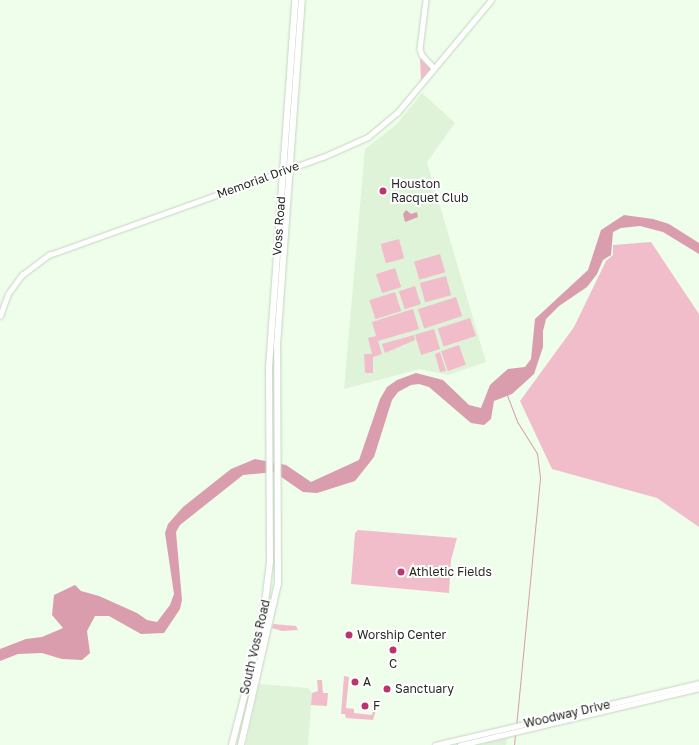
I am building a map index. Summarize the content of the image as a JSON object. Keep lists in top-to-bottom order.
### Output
{
  "streets": {
    "main road": ["Voss Road", "South Voss Road", "Woodway Drive"],
    "street": ["Memorial Drive"]
  },
  "crossings": [
    ["Memorial Drive", "Voss Road"],
    ["Voss Road", "South Voss Road"]
  ],
  "places": [
    "Houston Racquet Club",
    "Athletic Fields",
    "Worship Center",
    "C",
    "A",
    "Sanctuary",
    "F"
  ]
}
